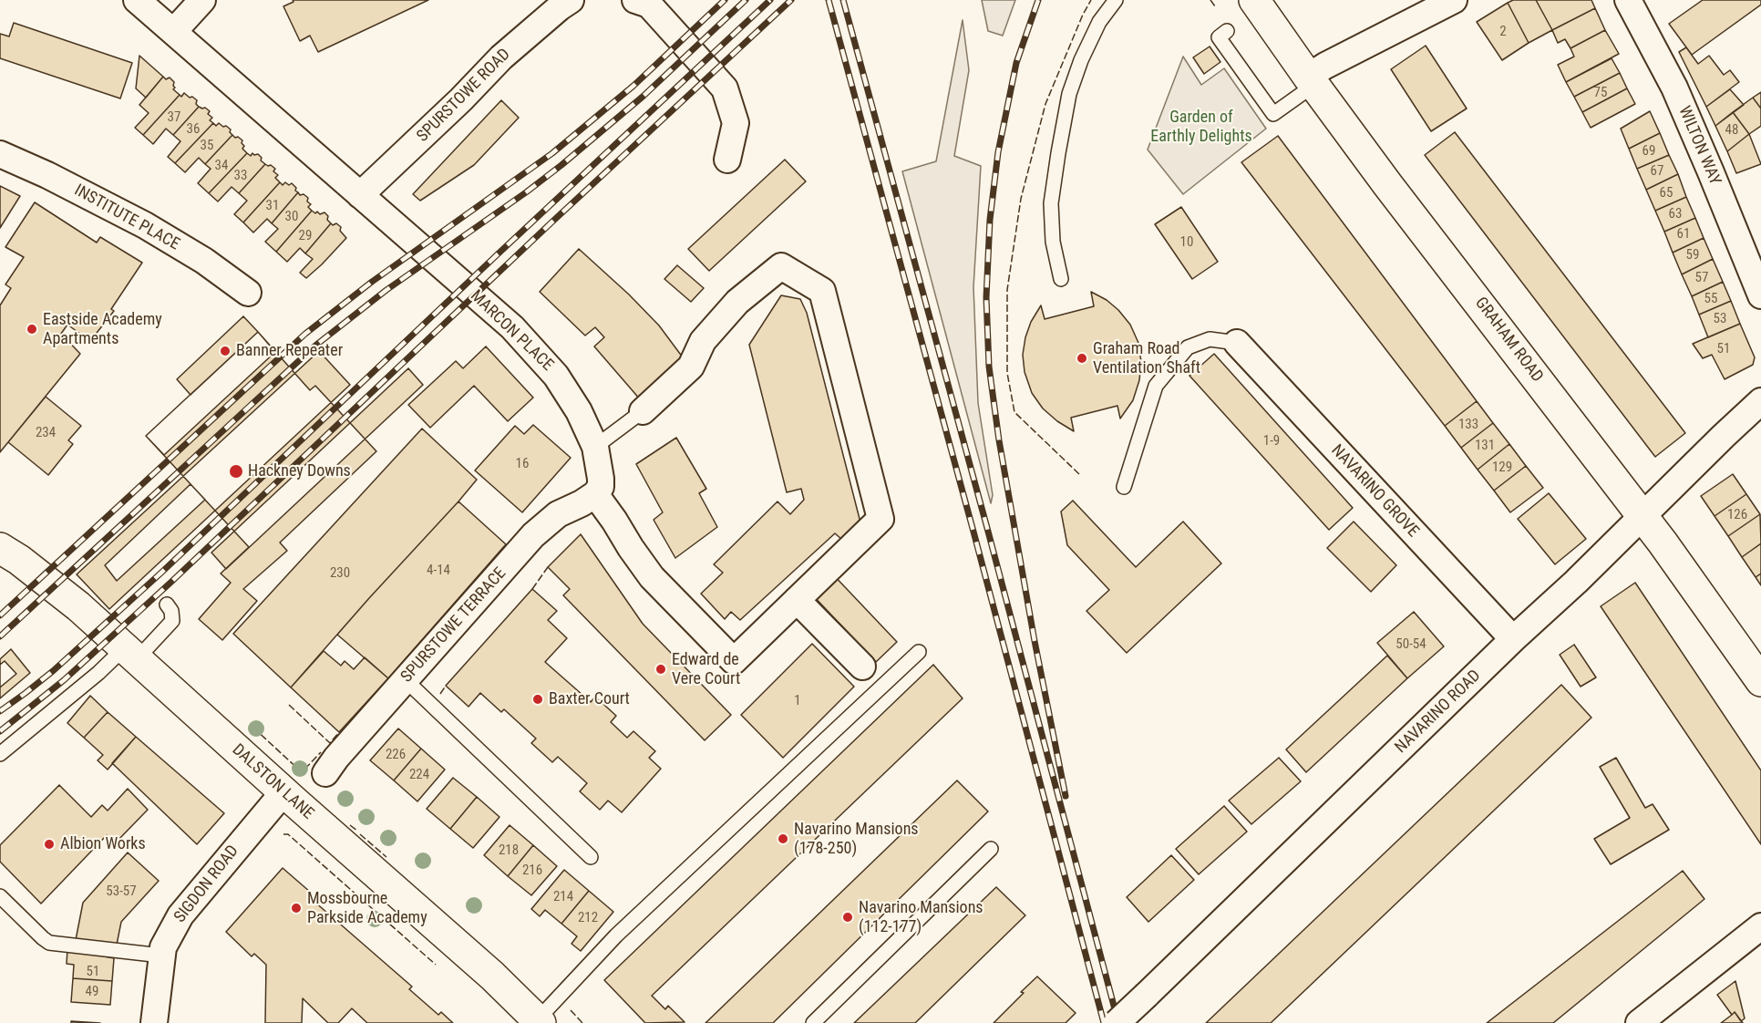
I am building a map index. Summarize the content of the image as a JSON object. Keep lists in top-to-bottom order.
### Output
{
  "streets": {
    "main road": ["GRAHAM ROAD", "DALSTON LANE"],
    "street": [
      "SPURSTOWE ROAD",
      "WILTON WAY",
      "INSTITUTE PLACE",
      "MARCON PLACE",
      "NAVARINO GROVE",
      "SPURSTOWE TERRACE",
      "NAVARINO ROAD",
      "SIGDON ROAD"
    ]
  },
  "crossings": [
    ["SPURSTOWE ROAD", "MARCON PLACE"],
    ["MARCON PLACE", "SPURSTOWE TERRACE"],
    ["GRAHAM ROAD", "NAVARINO ROAD"],
    ["NAVARINO GROVE", "NAVARINO ROAD"],
    ["DALSTON LANE", "SIGDON ROAD"]
  ],
  "parks": ["Garden of Earthly Delights"],
  "places": [
    "Eastside Academy Apartments",
    "Banner Repeater",
    "Graham Road Ventilation Shaft",
    "Hackney Downs",
    "Edward de Vere Court",
    "Baxter Court",
    "Navarino Mansions (178-250)",
    "Albion Works",
    "Mossbourne Parkside Academy",
    "Navarino Mansions (112-177)"
  ],
  "house_numbers": [
    "2",
    "75",
    "37",
    "36",
    "48",
    "35",
    "69",
    "34",
    "67",
    "33",
    "65",
    "31",
    "63",
    "30",
    "61",
    "29",
    "10",
    "59",
    "57",
    "55",
    "53",
    "51",
    "133",
    "234",
    "1-9",
    "131",
    "16",
    "129",
    "126",
    "4-14",
    "230",
    "50-54",
    "1",
    "226",
    "224",
    "218",
    "216",
    "53-57",
    "214",
    "212",
    "51",
    "49"
  ]
}
